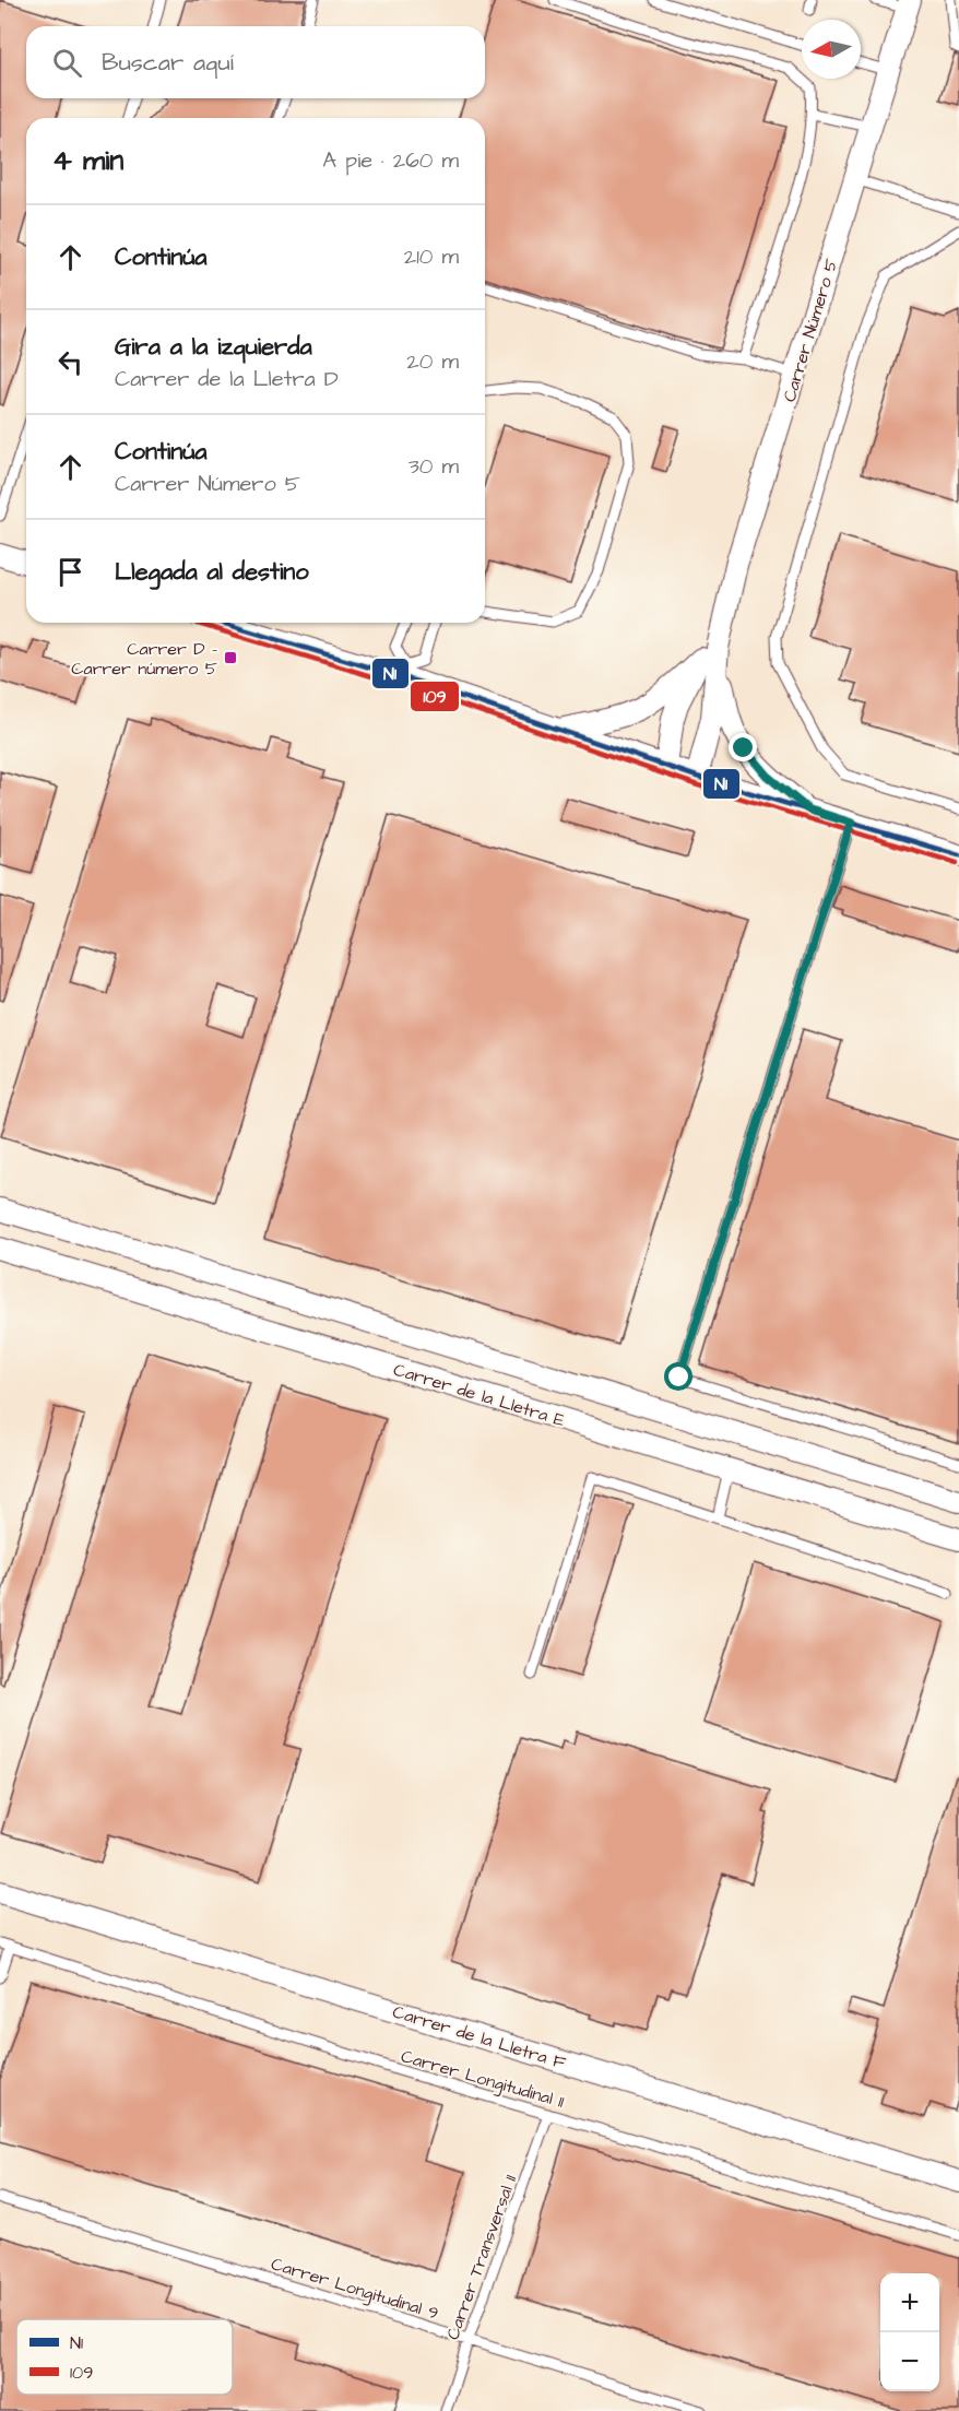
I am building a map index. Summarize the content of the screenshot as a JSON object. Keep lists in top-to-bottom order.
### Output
{
  "streets": {
    "street": ["Carrer Número 5", "Carrer de la Lletra E", "Carrer de la Lletra F"],
    "lane": ["Carrer Longitudinal 11", "Carrer Transversal 11", "Carrer Longitudinal 9"]
  },
  "crossings": [
    ["Carrer Longitudinal 11", "Carrer Transversal 11"],
    ["Carrer Transversal 11", "Carrer Longitudinal 9"]
  ],
  "places": {
    "transit": ["Carrer D - Carrer número 5"]
  },
  "lines": ["transit line N1", "transit line 109"],
  "legend": ["N1", "109"],
  "north": "left",
  "page": {
    "search": "Buscar aquí",
    "heading": ["4 min", "A pie · 260 m"],
    "list": [
      ["Continúa", "210 m"],
      ["Gira a la izquierda", "Carrer de la Lletra D", "20 m"],
      ["Continúa", "Carrer Número 5", "30 m"],
      "Llegada al destino"
    ],
    "map_buttons": ["+", "−"]
  }
}
